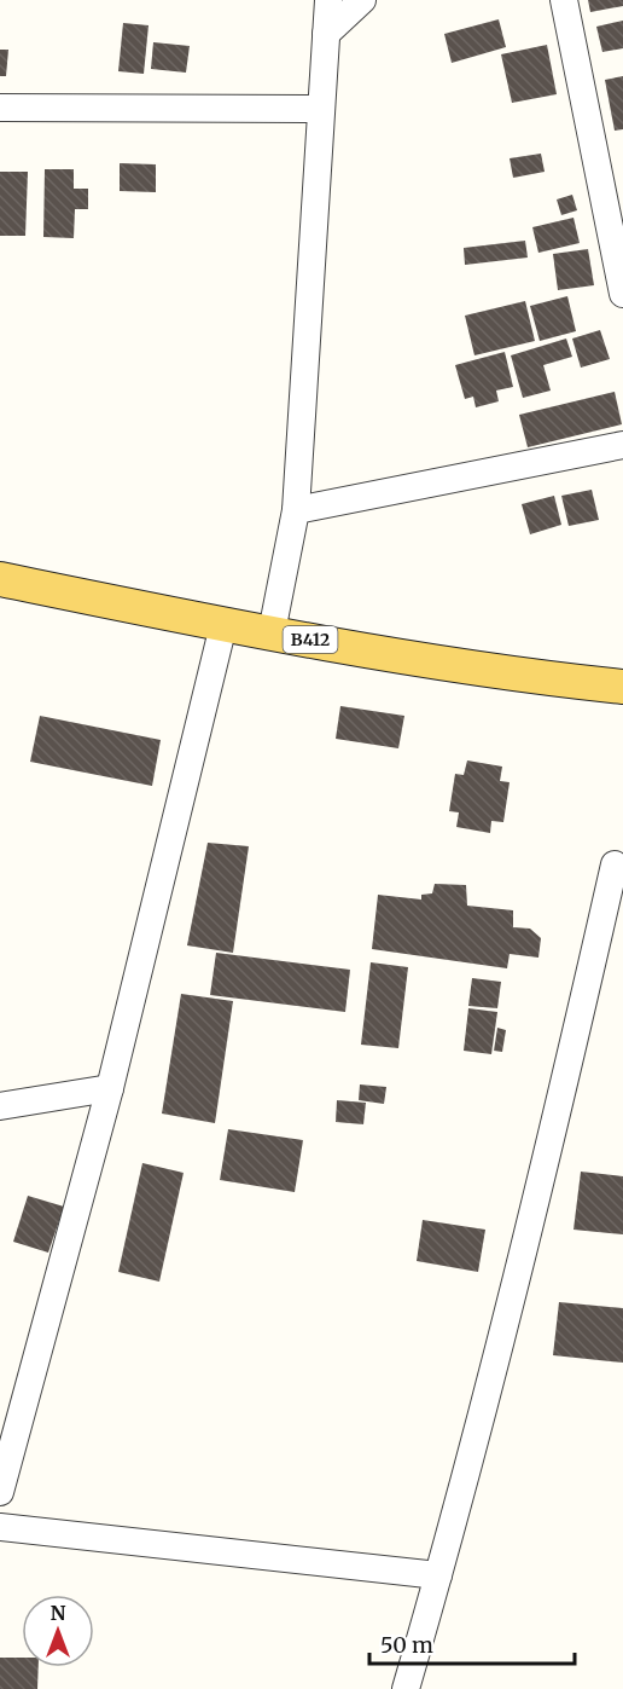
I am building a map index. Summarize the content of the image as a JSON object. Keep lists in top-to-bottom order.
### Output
{
  "streets": {
    "main road": ["B412"]
  },
  "scale_bar": "50 m",
  "north": "top"
}
